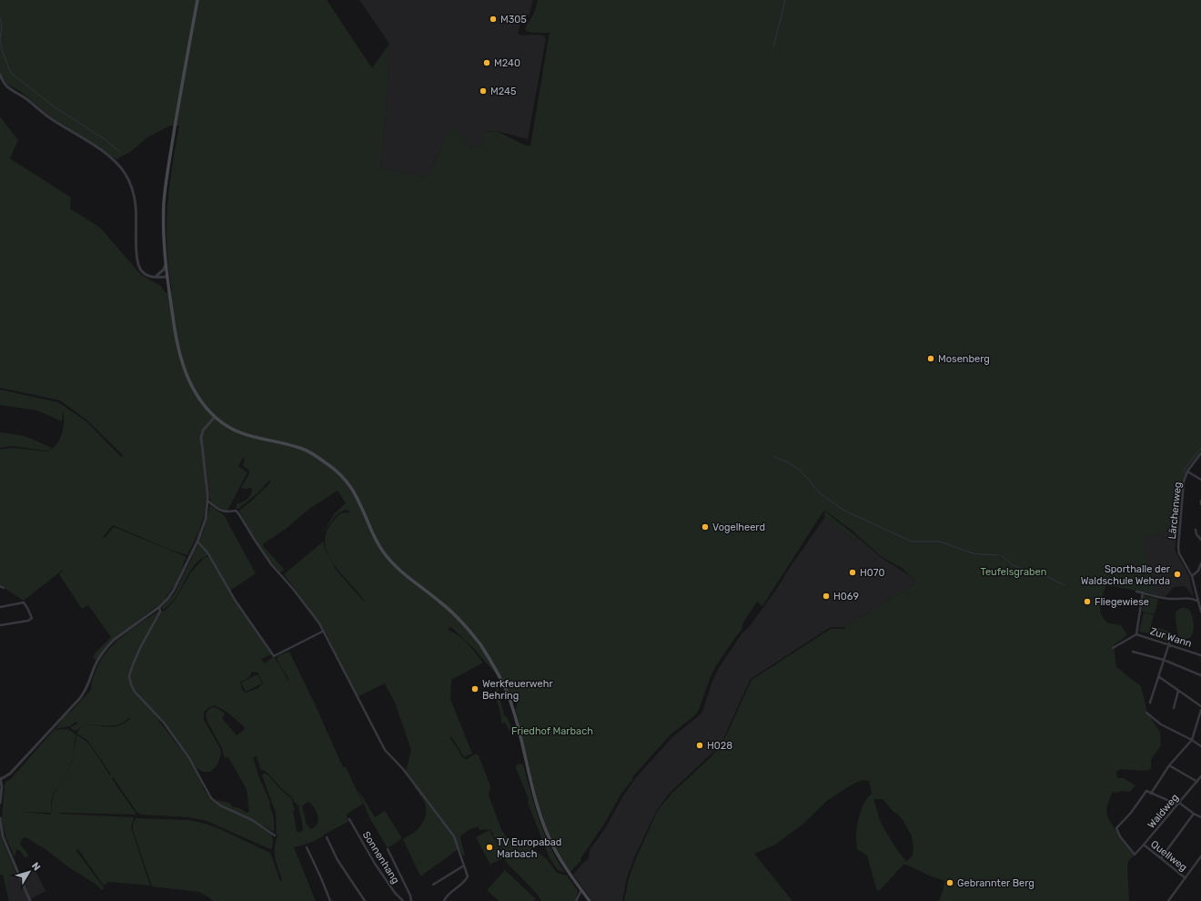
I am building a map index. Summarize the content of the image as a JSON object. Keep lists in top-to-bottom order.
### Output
{
  "streets": {
    "street": [
      "Lärchenweg",
      "Zur Wann",
      "Waldweg",
      "Quellweg",
      "Sonnenhang"
    ]
  },
  "crossings": [
    ["Waldweg", "Quellweg"]
  ],
  "parks": ["Teufelsgraben", "Friedhof Marbach"],
  "places": [
    "M305",
    "M240",
    "M245",
    "Mosenberg",
    "Vogelheerd",
    "H070",
    "Sporthalle der Waldschule Wehrda",
    "H069",
    "Fliegewiese",
    "Werkfeuerwehr Behring",
    "H028",
    "TV Europabad Marbach",
    "Gebrannter Berg"
  ],
  "north": "top right"
}
